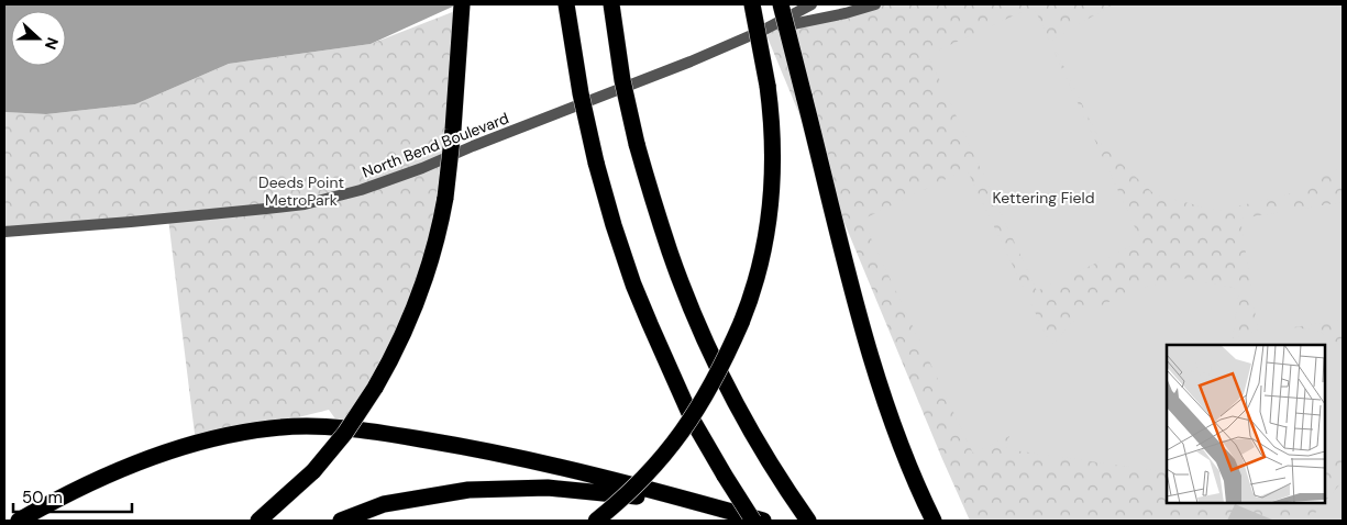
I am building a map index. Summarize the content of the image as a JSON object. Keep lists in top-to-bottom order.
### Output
{
  "streets": {
    "street": ["North Bend Boulevard"]
  },
  "parks": ["Deeds Point MetroPark", "Kettering Field"],
  "scale_bar": "50 m",
  "north": "right"
}
